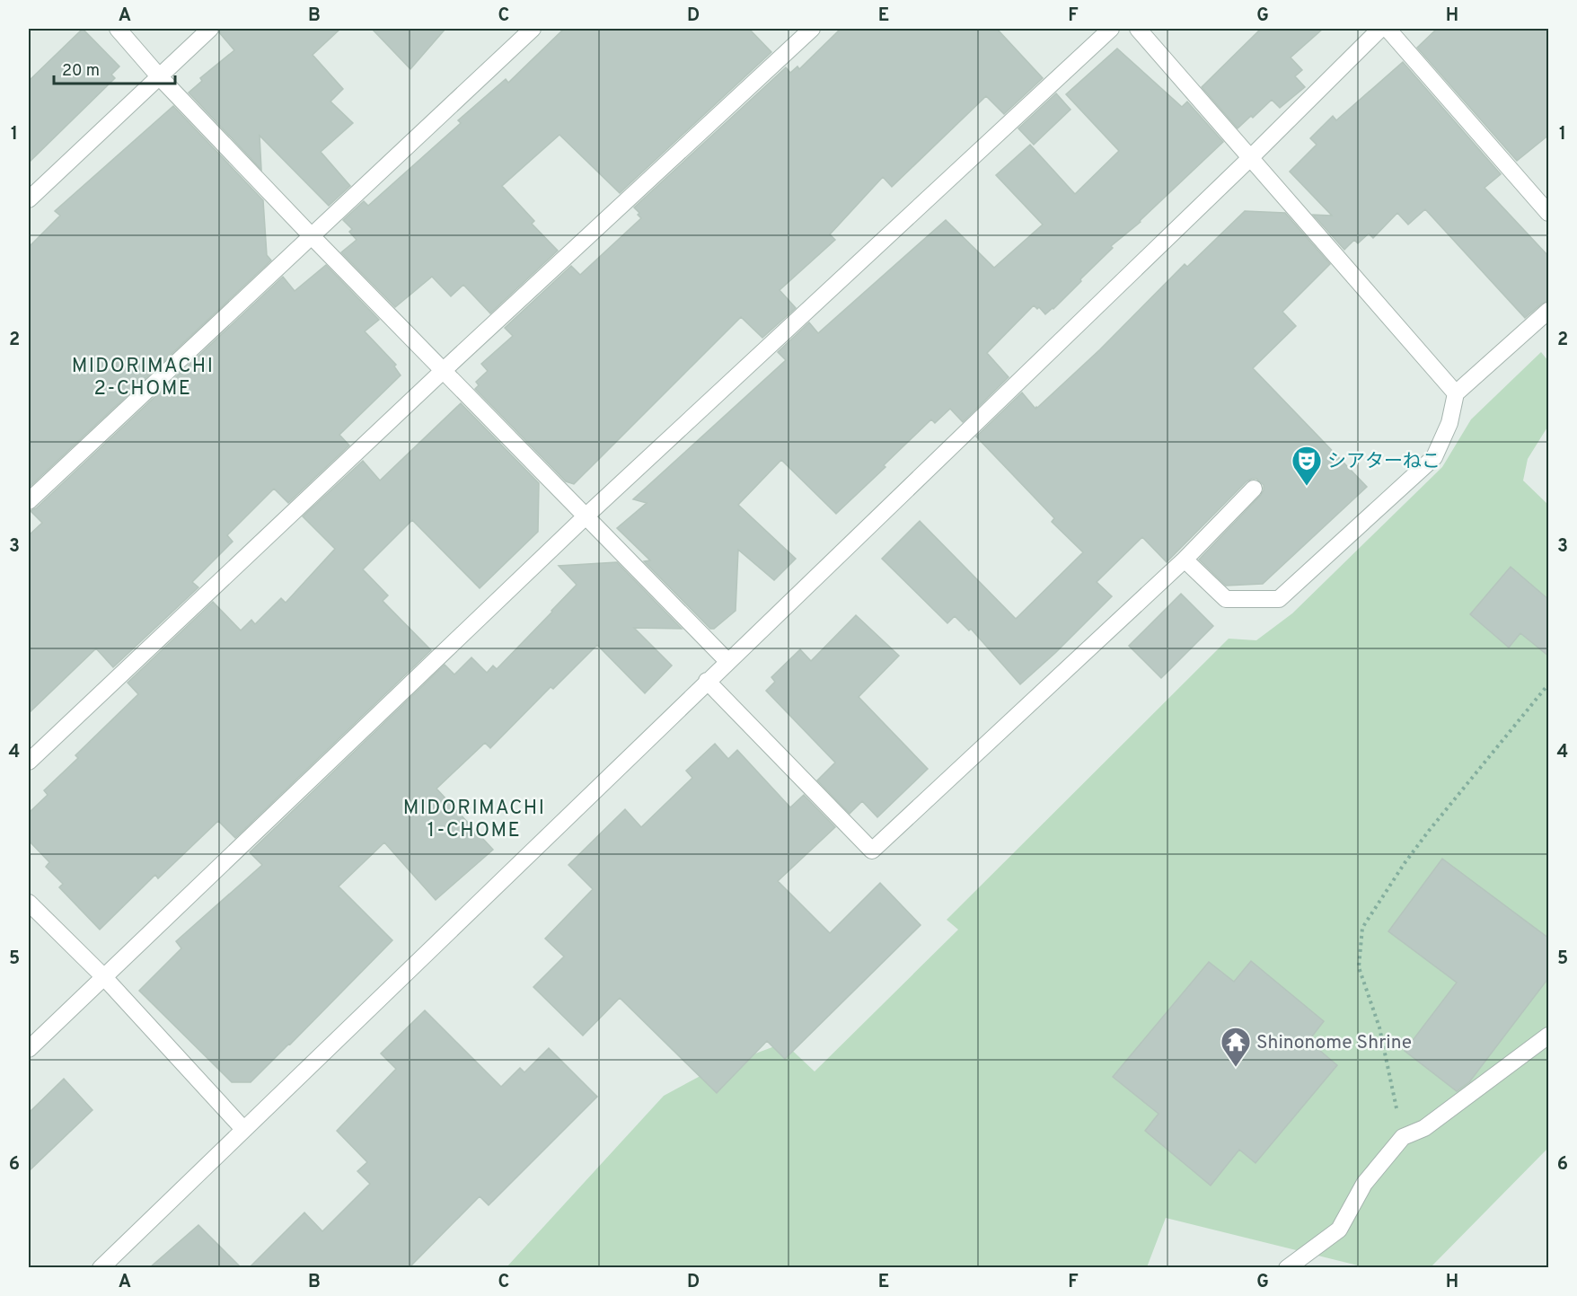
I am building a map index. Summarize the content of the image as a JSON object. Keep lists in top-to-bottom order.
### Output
{
  "districts": ["MIDORIMACHI 2-CHOME", "MIDORIMACHI 1-CHOME"],
  "places": {
    "theatre": ["シアターねこ"],
    "temple": ["Shinonome Shrine"]
  },
  "scale_bar": "20 m",
  "grid": {
    "columns": [
      "A",
      "B",
      "C",
      "D",
      "E",
      "F",
      "G",
      "H"
    ],
    "rows": [
      "1",
      "2",
      "3",
      "4",
      "5",
      "6"
    ]
  }
}
